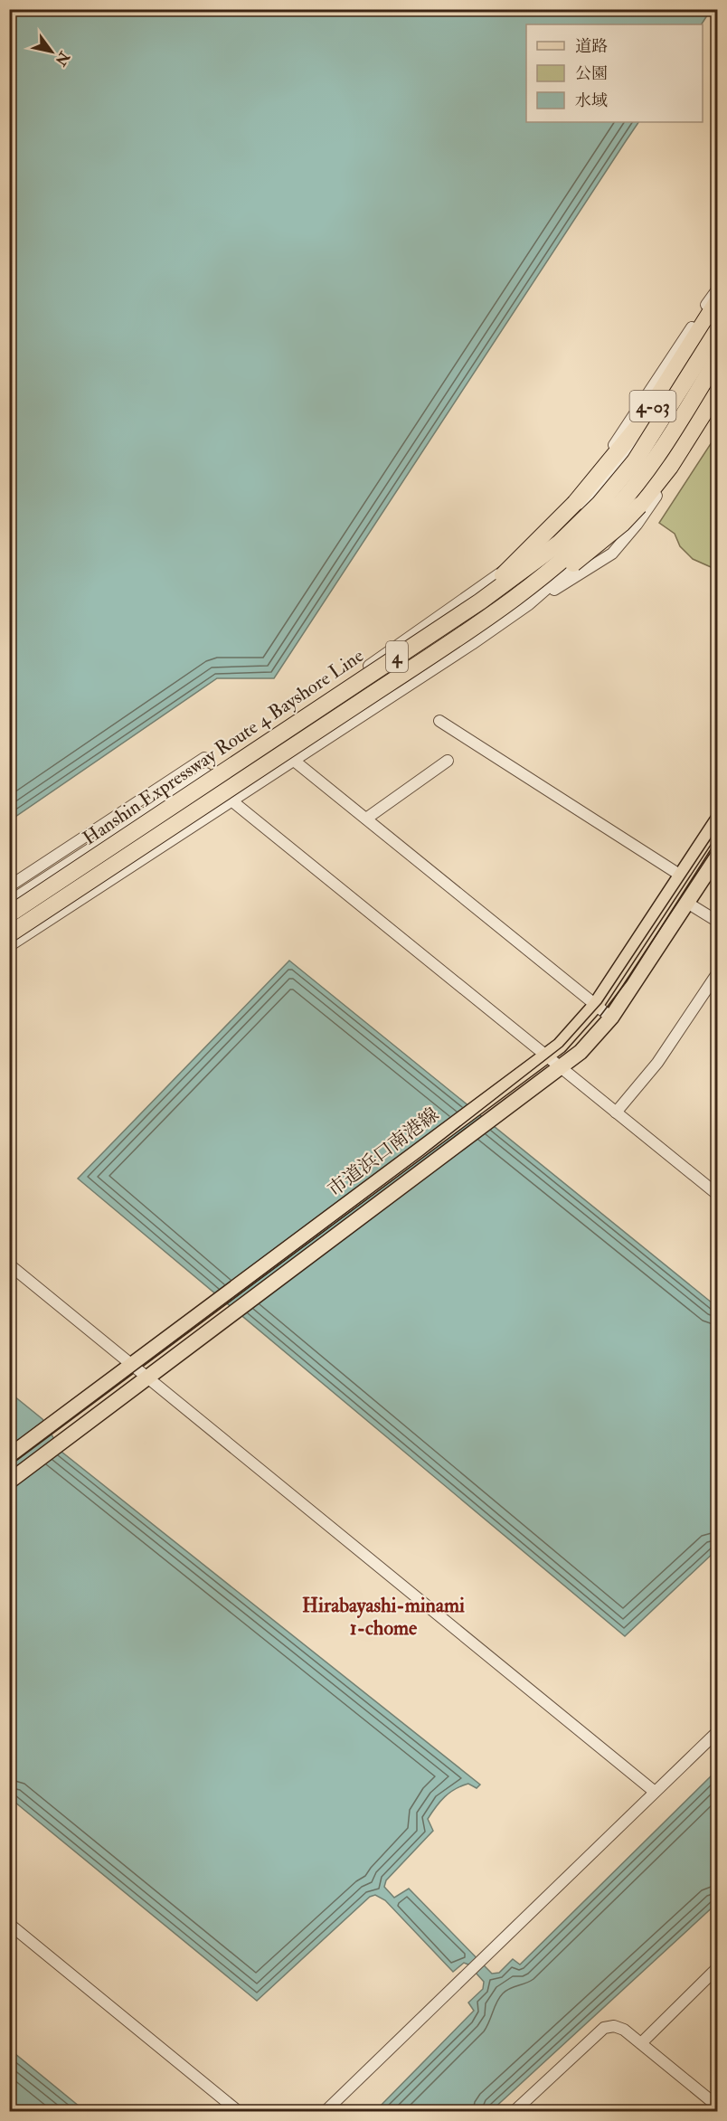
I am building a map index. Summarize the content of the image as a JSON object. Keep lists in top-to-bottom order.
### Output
{
  "streets": {
    "highway": ["4-03", "4", "Hanshin Expressway Route 4 Bayshore Line"],
    "main road": ["市道浜口南港線"]
  },
  "crossings": [
    ["4-03", "Hanshin Expressway Route 4 Bayshore Line"]
  ],
  "districts": ["Hirabayashi-minami 1-chome"],
  "legend": ["道路", "公園", "水域"],
  "north": "bottom right"
}
